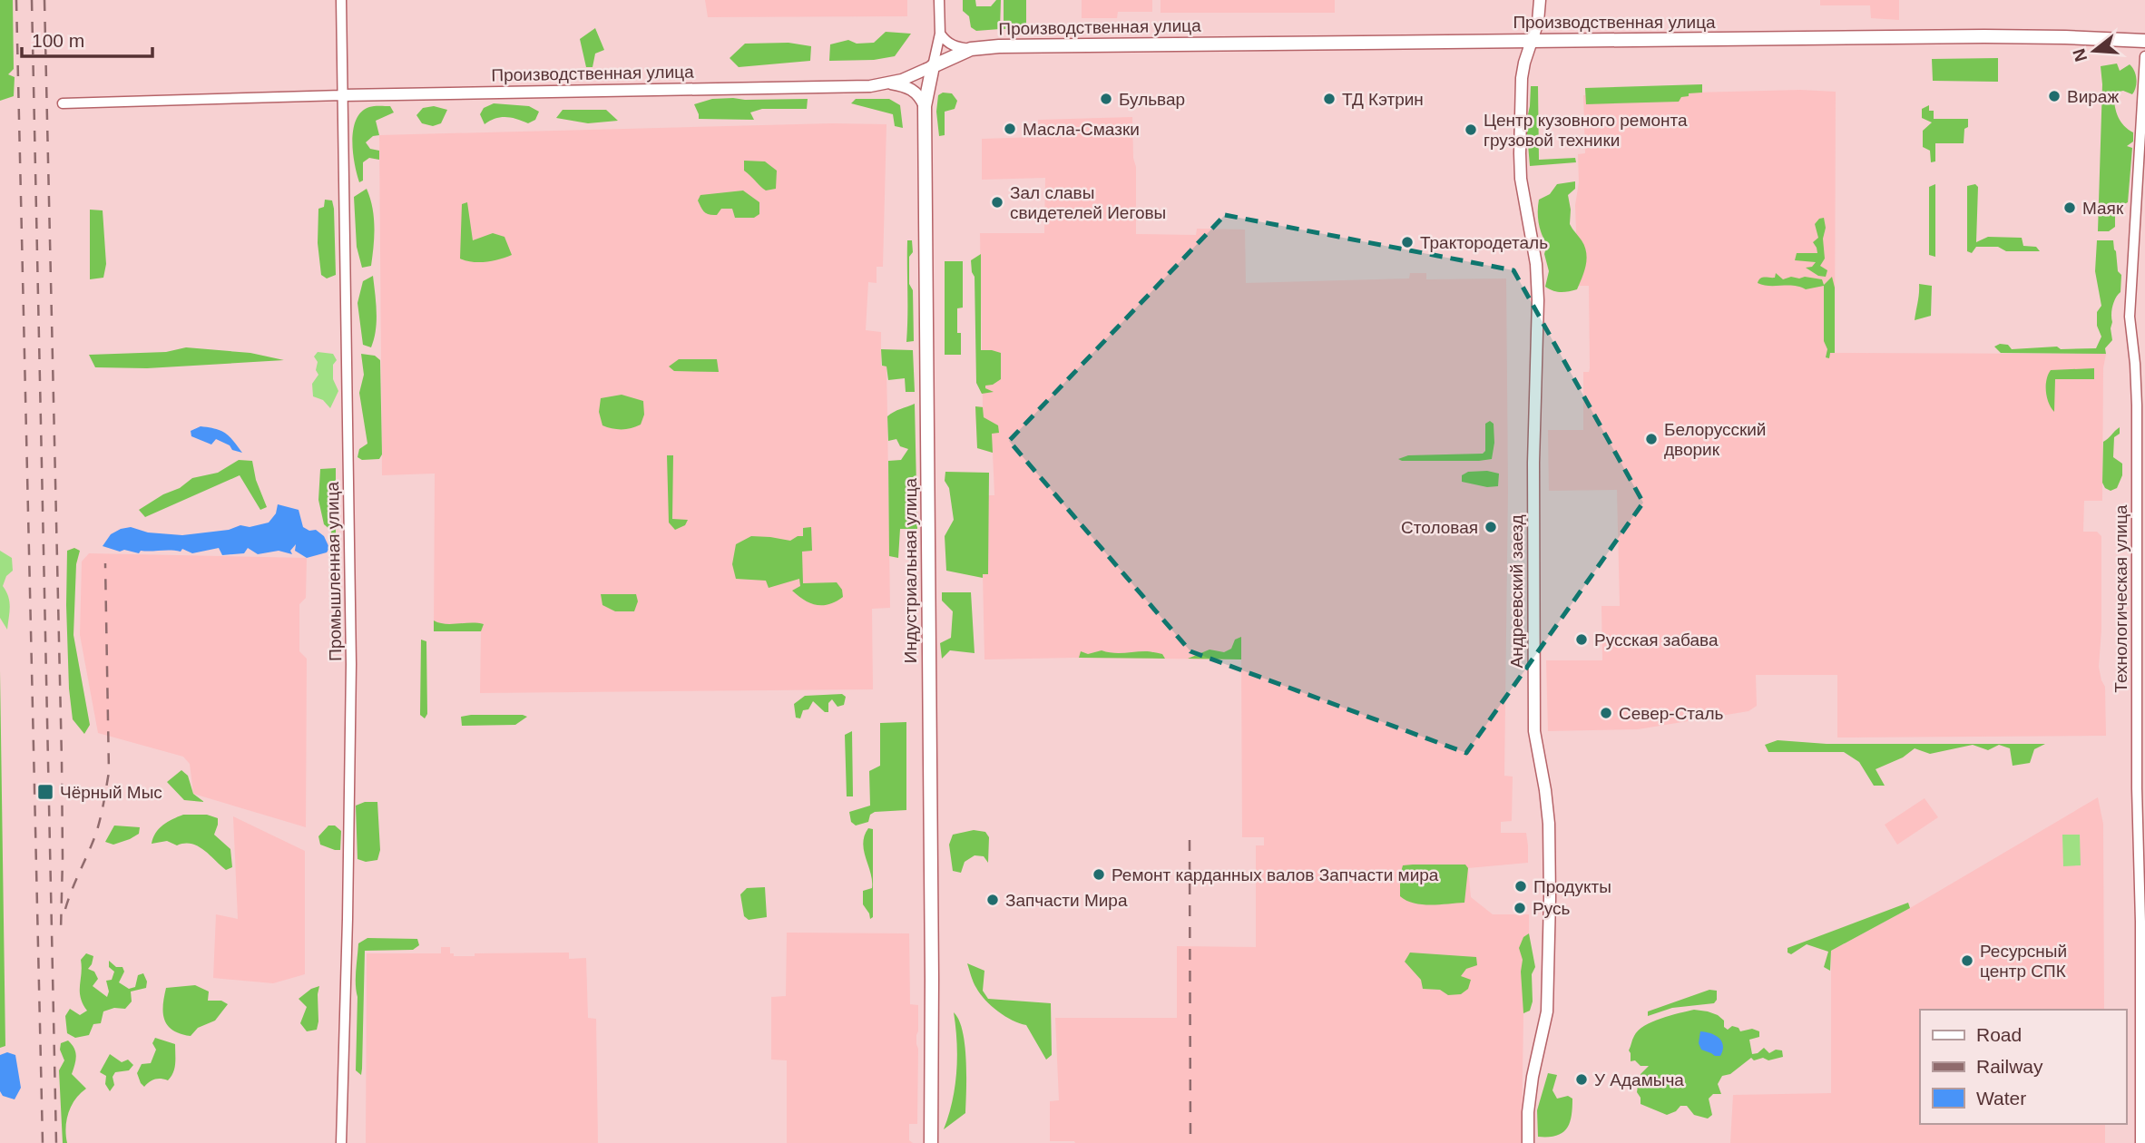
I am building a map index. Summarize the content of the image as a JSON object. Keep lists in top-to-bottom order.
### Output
{
  "streets": {
    "main road": ["Производственная улица", "Индустриальная улица"],
    "street": ["Промышленная улица", "Андреевский заезд", "Технологическая улица"]
  },
  "crossings": [
    ["Производственная улица", "Индустриальная улица"],
    ["Производственная улица", "Промышленная улица"],
    ["Производственная улица", "Андреевский заезд"]
  ],
  "places": {
    "other": [
      "Вираж",
      "Бульвар",
      "ТД Кэтрин",
      "Масла-Смазки",
      "Центр кузовного ремонта грузовой техники",
      "Зал славы свидетелей Иеговы",
      "Маяк",
      "Трактородеталь",
      "Белорусский дворик",
      "Столовая",
      "Русская забава",
      "Север-Сталь",
      "Ремонт карданных валов Запчасти мира",
      "Продукты",
      "Запчасти Мира",
      "Русь",
      "Ресурсный центр СПК",
      "У Адамыча"
    ],
    "transit": ["Чёрный Мыс"]
  },
  "legend": ["Road", "Railway", "Water"],
  "scale_bar": "100 m",
  "north": "left"
}
